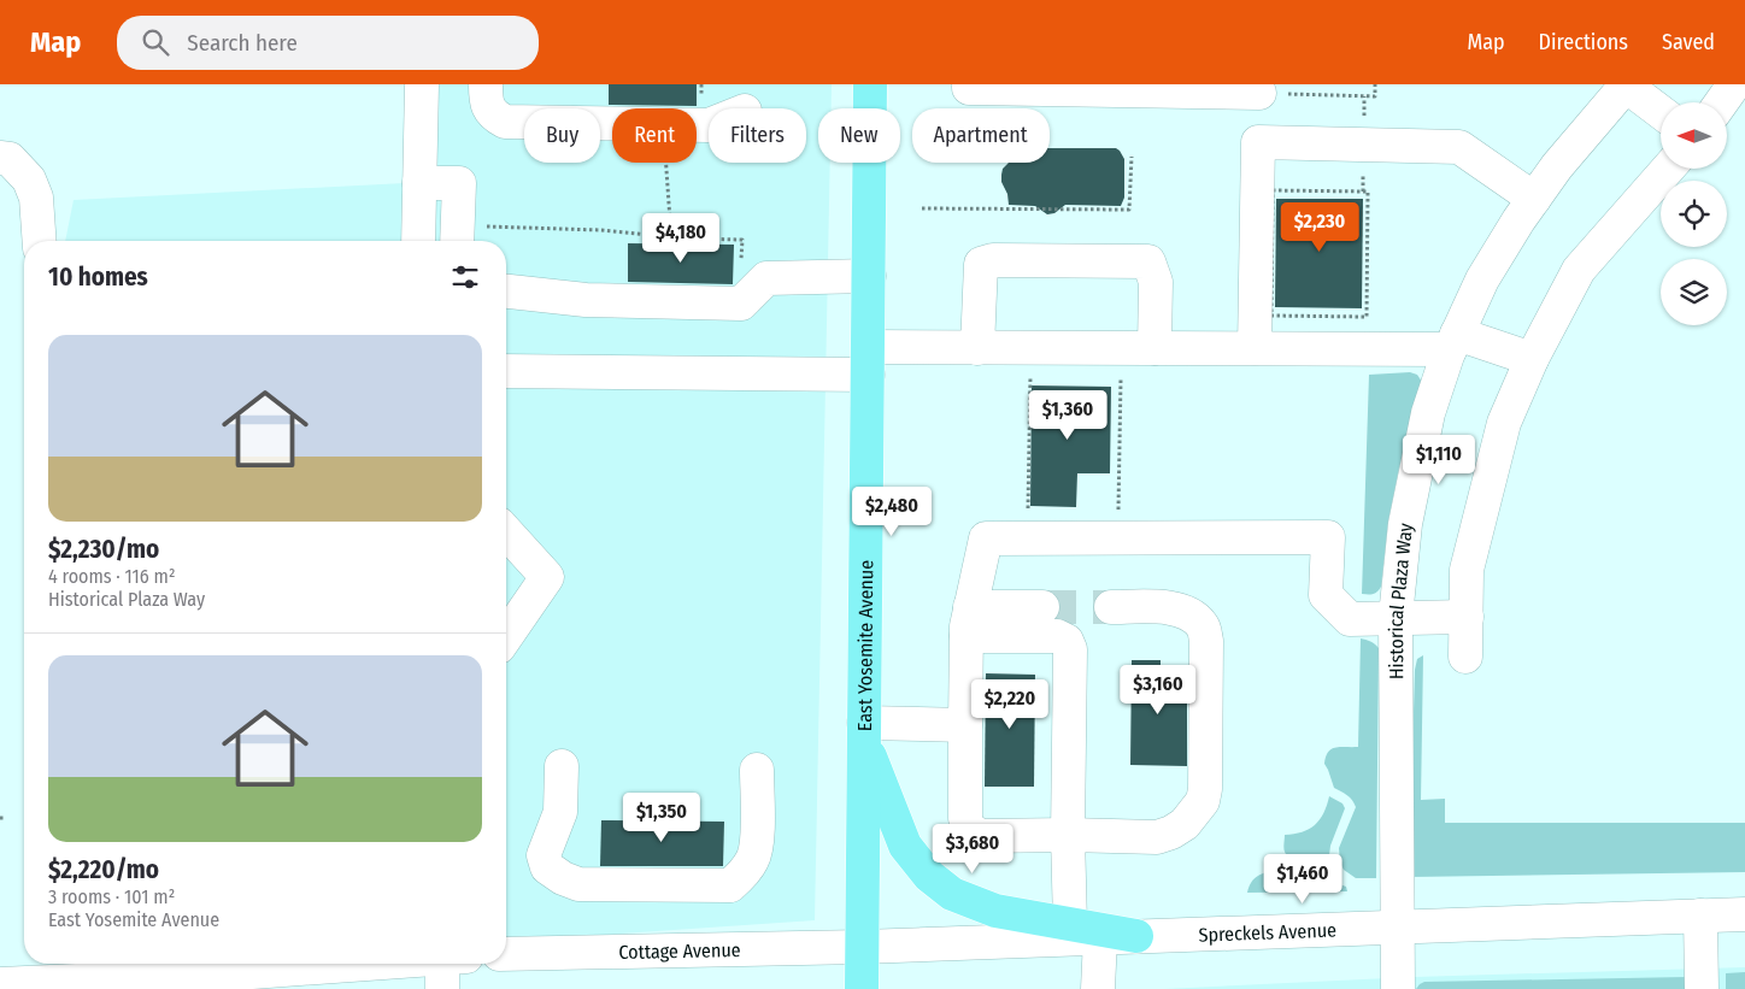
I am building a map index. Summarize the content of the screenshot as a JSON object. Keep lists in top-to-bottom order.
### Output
{
  "streets": {
    "main road": ["East Yosemite Avenue"],
    "street": ["Historical Plaza Way", "Spreckels Avenue", "Cottage Avenue"]
  },
  "crossings": [
    ["Historical Plaza Way", "Spreckels Avenue"],
    ["East Yosemite Avenue", "Spreckels Avenue"],
    ["East Yosemite Avenue", "Cottage Avenue"],
    ["Spreckels Avenue", "Cottage Avenue"]
  ],
  "north": "left",
  "page": {
    "header": "Map",
    "search": "Search here",
    "nav": ["Map", "Directions", "Saved"],
    "chip": [
      "Buy",
      "Rent",
      "Filters",
      "New",
      "Apartment"
    ],
    "price": [
      "$2,230",
      "$4,180",
      "$1,360",
      "$1,110",
      "$2,480",
      "$3,160",
      "$2,220",
      "$1,350",
      "$3,680",
      "$1,460"
    ],
    "heading": "10 homes",
    "list": [
      {
        "name": "$2,230/mo",
        "note": "4 rooms · 116 m² · Historical Plaza Way"
      },
      {
        "name": "$2,220/mo",
        "note": "3 rooms · 101 m² · East Yosemite Avenue"
      }
    ]
  }
}
